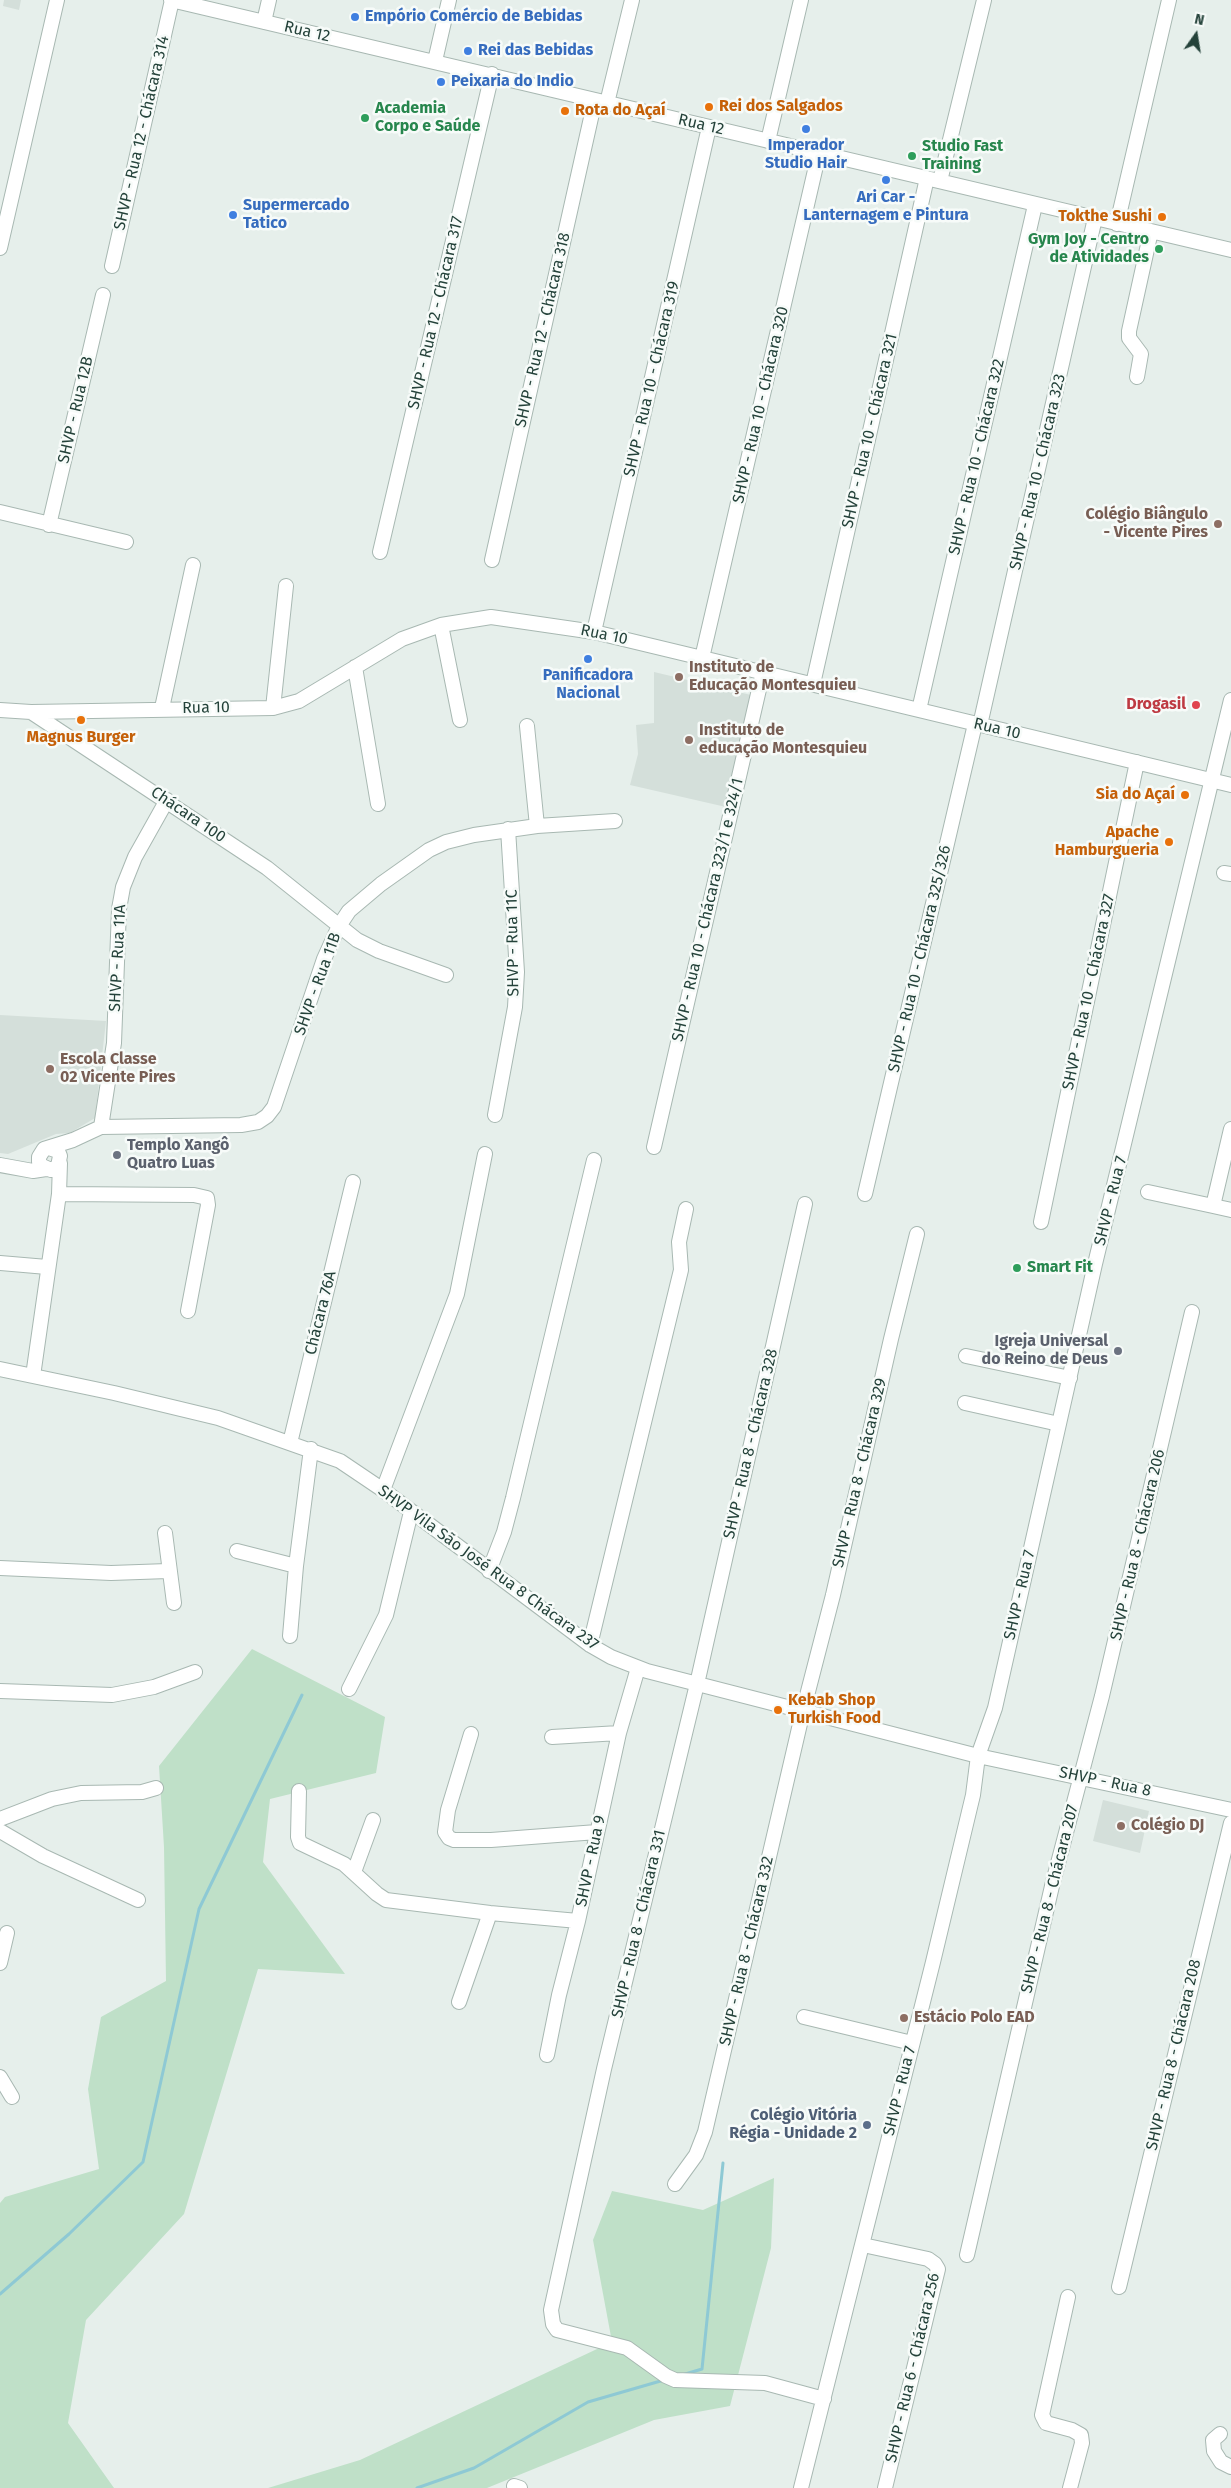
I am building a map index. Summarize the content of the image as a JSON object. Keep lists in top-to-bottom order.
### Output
{
  "streets": {
    "street": [
      "Rua 12",
      "SHVP - Rua 12 - Chácara 314",
      "SHVP - Rua 12 - Chácara 317",
      "SHVP - Rua 12 - Chácara 318",
      "SHVP - Rua 10 - Chácara 319",
      "SHVP - Rua 10 - Chácara 320",
      "SHVP - Rua 12B",
      "SHVP - Rua 10 - Chácara 321",
      "SHVP - Rua 10 - Chácara 322",
      "SHVP - Rua 10 - Chácara 323",
      "Rua 10",
      "Chácara 100",
      "SHVP - Rua 10 - Chácara 323/1 e 324/1",
      "SHVP - Rua 11C",
      "SHVP - Rua 11A",
      "SHVP - Rua 10 - Chácara 325/326",
      "SHVP - Rua 11B",
      "SHVP - Rua 10 - Chácara 327",
      "SHVP - Rua 7",
      "Chácara 76A",
      "SHVP - Rua 8 - Chácara 328",
      "SHVP - Rua 8 - Chácara 329",
      "SHVP - Rua 8 - Chácara 206",
      "SHVP Vila São José Rua 8 Chácara 237",
      "SHVP - Rua 8",
      "SHVP - Rua 9",
      "SHVP - Rua 8 - Chácara 207",
      "SHVP - Rua 8 - Chácara 331",
      "SHVP - Rua 8 - Chácara 332",
      "SHVP - Rua 8 - Chácara 208",
      "SHVP - Rua 6 - Chácara 256"
    ]
  },
  "crossings": [
    ["Rua 12", "SHVP - Rua 12 - Chácara 314"],
    ["Rua 12", "SHVP - Rua 12 - Chácara 317"],
    ["Rua 12", "SHVP - Rua 12 - Chácara 318"],
    ["Rua 12", "SHVP - Rua 10 - Chácara 319"],
    ["Rua 12", "SHVP - Rua 10 - Chácara 320"],
    ["Rua 12", "SHVP - Rua 10 - Chácara 321"],
    ["Rua 12", "SHVP - Rua 10 - Chácara 322"],
    ["Rua 12", "SHVP - Rua 10 - Chácara 323"],
    ["SHVP - Rua 10 - Chácara 319", "Rua 10"],
    ["SHVP - Rua 10 - Chácara 320", "Rua 10"],
    ["SHVP - Rua 10 - Chácara 321", "Rua 10"],
    ["SHVP - Rua 10 - Chácara 322", "Rua 10"],
    ["SHVP - Rua 10 - Chácara 323", "Rua 10"],
    ["SHVP - Rua 10 - Chácara 323", "SHVP - Rua 10 - Chácara 325/326"],
    ["Rua 10", "Chácara 100"],
    ["Rua 10", "SHVP - Rua 10 - Chácara 323/1 e 324/1"],
    ["Rua 10", "SHVP - Rua 10 - Chácara 325/326"],
    ["Rua 10", "SHVP - Rua 10 - Chácara 327"],
    ["Rua 10", "SHVP - Rua 7"],
    ["Chácara 100", "SHVP - Rua 11A"],
    ["Chácara 100", "SHVP - Rua 11B"],
    ["SHVP - Rua 11C", "SHVP - Rua 11B"],
    ["SHVP - Rua 11A", "SHVP - Rua 11B"],
    ["SHVP - Rua 7", "SHVP Vila São José Rua 8 Chácara 237"],
    ["SHVP - Rua 7", "SHVP - Rua 8"],
    ["SHVP - Rua 7", "SHVP - Rua 8 - Chácara 331"],
    ["SHVP - Rua 7", "SHVP - Rua 6 - Chácara 256"],
    ["Chácara 76A", "SHVP Vila São José Rua 8 Chácara 237"],
    ["SHVP - Rua 8 - Chácara 328", "SHVP Vila São José Rua 8 Chácara 237"],
    ["SHVP - Rua 8 - Chácara 328", "SHVP - Rua 8 - Chácara 331"],
    ["SHVP - Rua 8 - Chácara 329", "SHVP Vila São José Rua 8 Chácara 237"],
    ["SHVP - Rua 8 - Chácara 329", "SHVP - Rua 8 - Chácara 332"],
    ["SHVP - Rua 8 - Chácara 206", "SHVP - Rua 8"],
    ["SHVP - Rua 8 - Chácara 206", "SHVP - Rua 8 - Chácara 207"],
    ["SHVP Vila São José Rua 8 Chácara 237", "SHVP - Rua 8"],
    ["SHVP Vila São José Rua 8 Chácara 237", "SHVP - Rua 9"],
    ["SHVP Vila São José Rua 8 Chácara 237", "SHVP - Rua 8 - Chácara 331"],
    ["SHVP Vila São José Rua 8 Chácara 237", "SHVP - Rua 8 - Chácara 332"],
    ["SHVP - Rua 8", "SHVP - Rua 8 - Chácara 207"]
  ],
  "places": [
    "Empório Comércio de Bebidas",
    "Rei das Bebidas",
    "Peixaria do Indio",
    "Rei dos Salgados",
    "Rota do Açaí",
    "Academia Corpo e Saúde",
    "Imperador Studio Hair",
    "Studio Fast Training",
    "Ari Car - Lanternagem e Pintura",
    "Supermercado Tatico",
    "Tokthe Sushi",
    "Gym Joy - Centro de Atividades",
    "Colégio Biângulo - Vicente Pires",
    "Panificadora Nacional",
    "Instituto de Educação Montesquieu",
    "Drogasil",
    "Magnus Burger",
    "Instituto de educação Montesquieu",
    "Sia do Açaí",
    "Apache Hamburgueria",
    "Escola Classe 02 Vicente Pires",
    "Templo Xangô Quatro Luas",
    "Smart Fit",
    "Igreja Universal do Reino de Deus",
    "Kebab Shop Turkish Food",
    "Colégio DJ",
    "Estácio Polo EAD",
    "Colégio Vitória Régia - Unidade 2"
  ],
  "north": "top"
}
